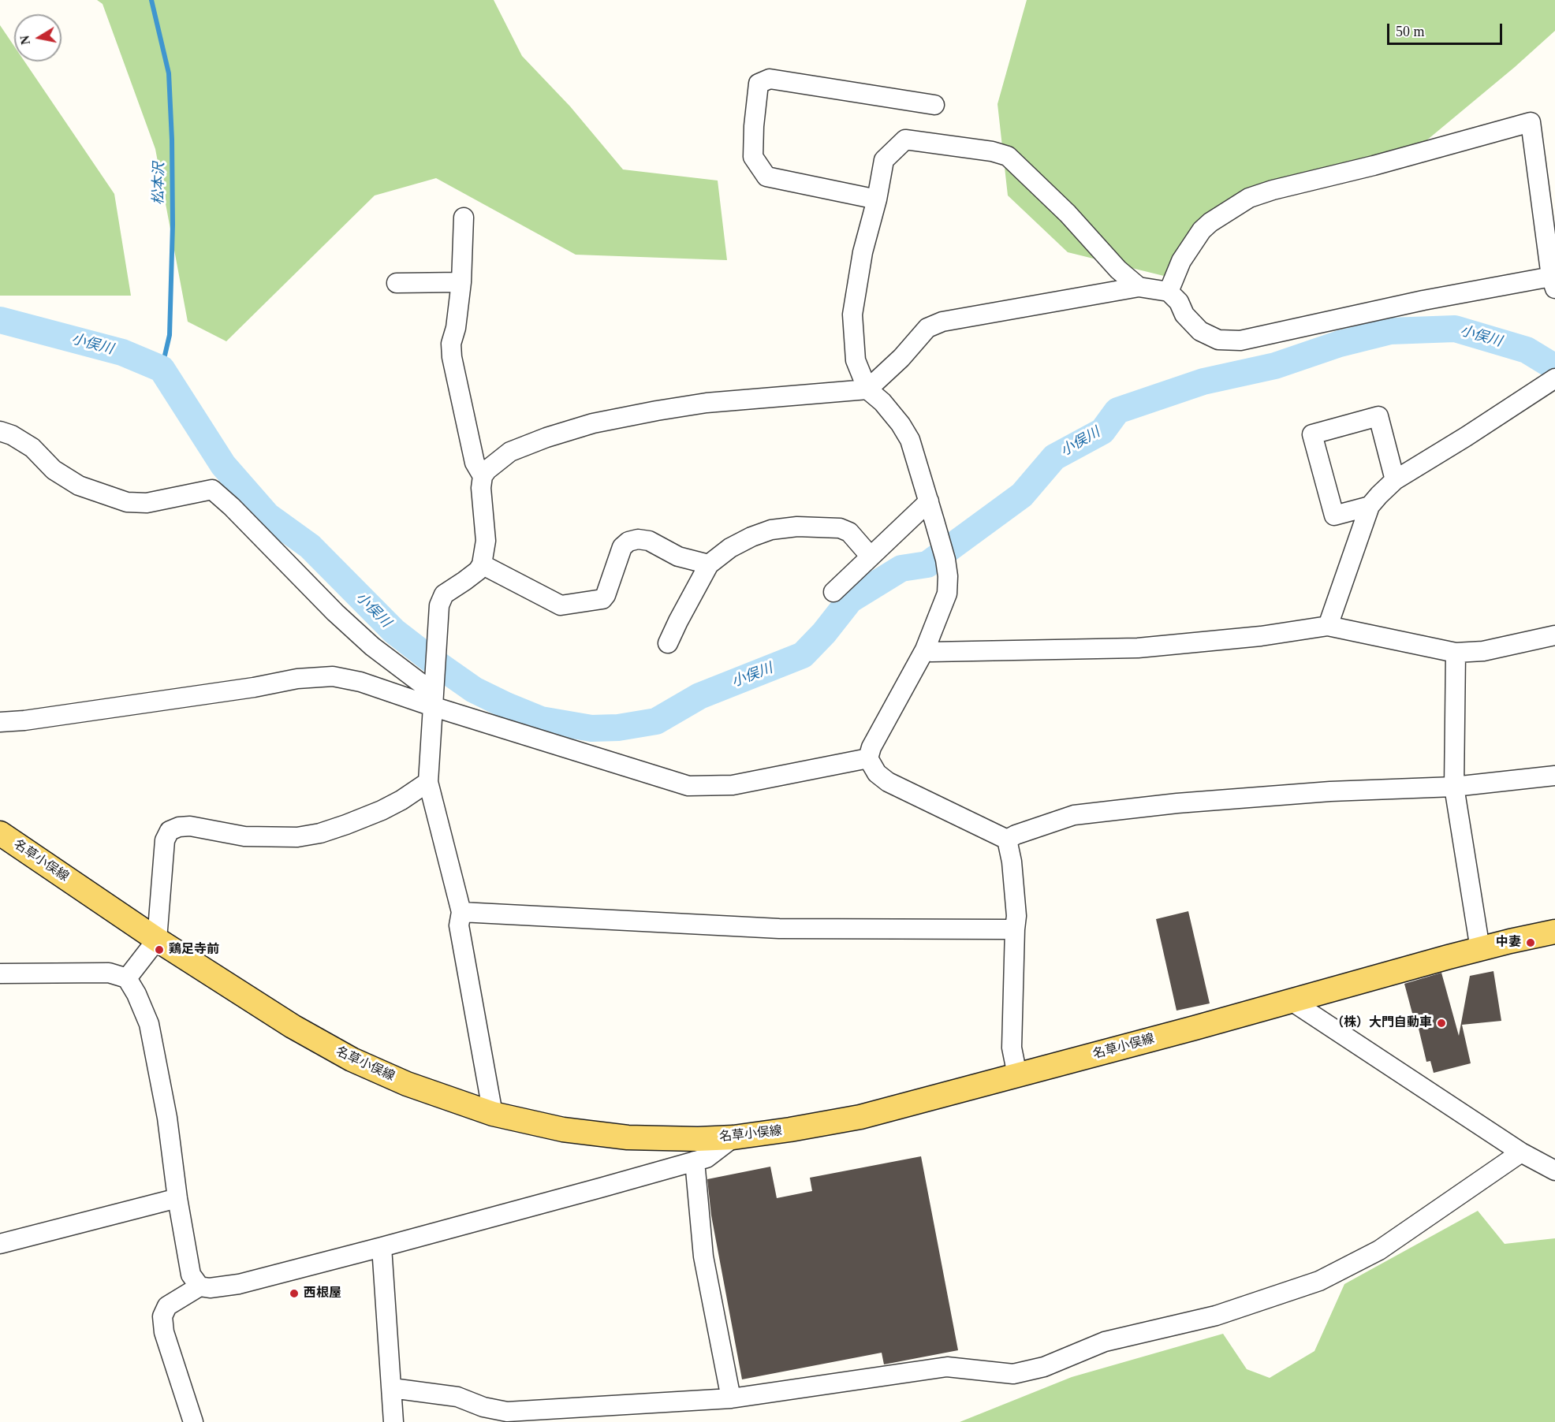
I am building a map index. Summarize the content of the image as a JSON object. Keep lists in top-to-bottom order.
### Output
{
  "streets": {
    "main road": ["名草小俣線"]
  },
  "water": ["松本沢", "小俣川"],
  "places": [
    "中妻",
    "鶏足寺前",
    "（株）大門自動車",
    "西根屋"
  ],
  "scale_bar": "50 m",
  "north": "left"
}
